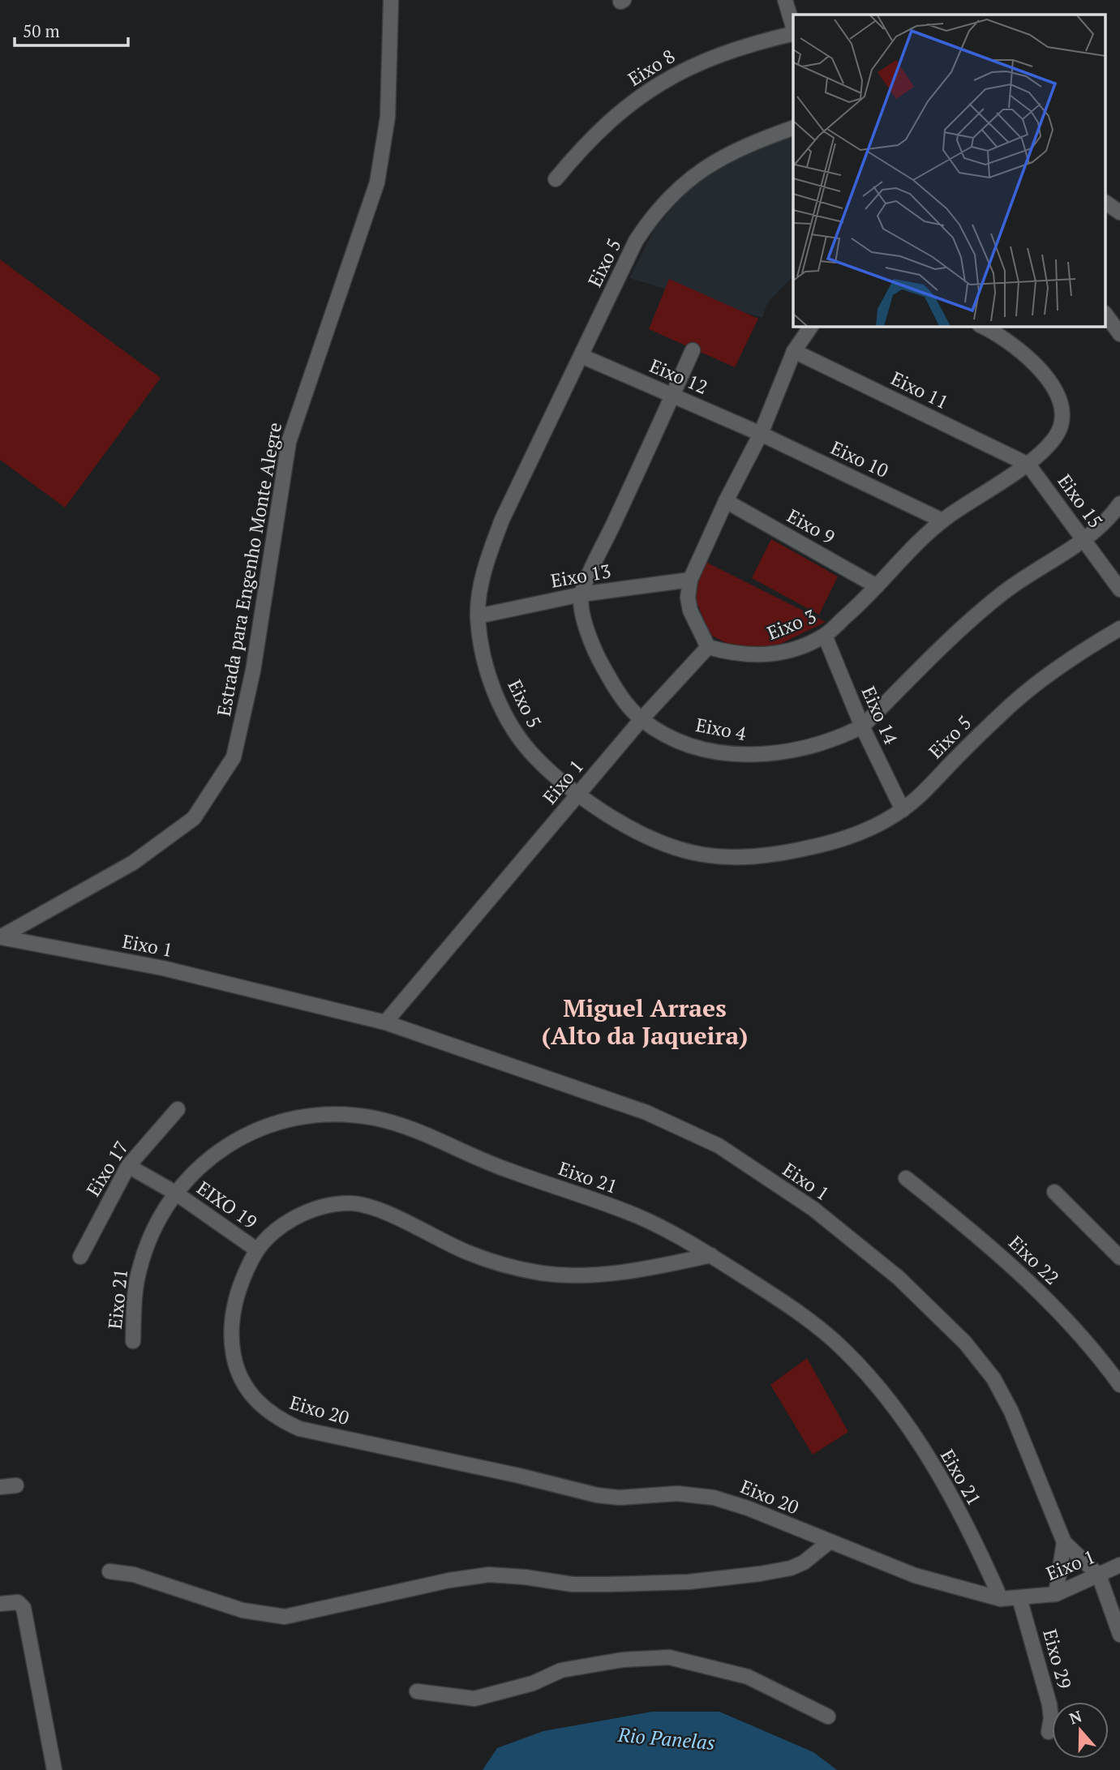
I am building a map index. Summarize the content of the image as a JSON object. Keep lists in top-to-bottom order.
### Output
{
  "streets": {
    "street": [
      "Eixo 8",
      "Eixo 5",
      "Eixo 12",
      "Eixo 11",
      "Eixo 10",
      "Eixo 15",
      "Eixo 9",
      "Estrada para Engenho Monte Alegre",
      "Eixo 13",
      "Eixo 3",
      "Eixo 14",
      "Eixo 4",
      "Eixo 1",
      "Eixo 17",
      "Eixo 21",
      "EIXO 19",
      "Eixo 22",
      "Eixo 20",
      "Eixo 29"
    ]
  },
  "crossings": [
    ["Eixo 5", "Eixo 12"],
    ["Eixo 5", "Eixo 13"],
    ["Eixo 5", "Eixo 14"],
    ["Eixo 5", "Eixo 1"],
    ["Eixo 12", "Eixo 10"],
    ["Eixo 11", "Eixo 15"],
    ["Eixo 11", "Eixo 3"],
    ["Eixo 10", "Eixo 3"],
    ["Eixo 15", "Eixo 3"],
    ["Eixo 15", "Eixo 4"],
    ["Eixo 9", "Eixo 3"],
    ["Estrada para Engenho Monte Alegre", "Eixo 1"],
    ["Eixo 13", "Eixo 4"],
    ["Eixo 3", "Eixo 14"],
    ["Eixo 3", "Eixo 1"],
    ["Eixo 14", "Eixo 4"],
    ["Eixo 4", "Eixo 1"],
    ["Eixo 1", "Eixo 21"],
    ["Eixo 1", "Eixo 20"],
    ["Eixo 1", "Eixo 29"],
    ["Eixo 17", "EIXO 19"],
    ["Eixo 21", "EIXO 19"],
    ["Eixo 21", "Eixo 20"],
    ["EIXO 19", "Eixo 20"]
  ],
  "districts": ["Miguel Arraes (Alto da Jaqueira)"],
  "water": ["Rio Panelas"],
  "scale_bar": "50 m",
  "north": "top"
}
